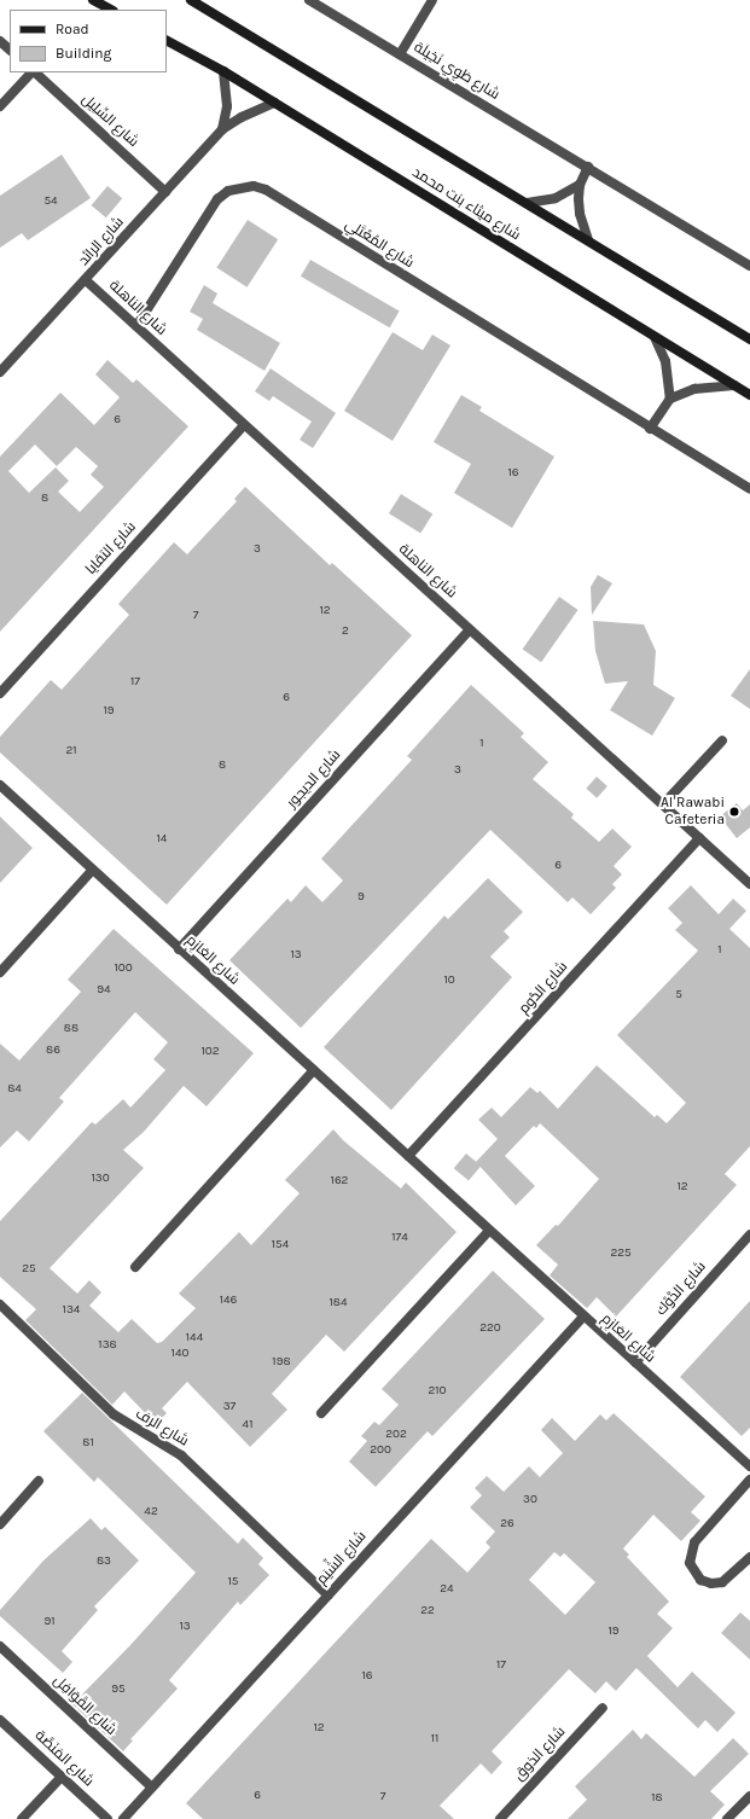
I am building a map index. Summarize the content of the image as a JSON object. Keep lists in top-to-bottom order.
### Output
{
  "streets": {
    "main road": ["شارع ميثاء بنت محمد"],
    "street": [
      "شارع طَوِي نَخِيلَة",
      "شارع السِّلِيل",
      "شارع الرائد",
      "شارع المُعْتَلي",
      "شارع الناهلة",
      "شارع التقايا",
      "شارع الديجور",
      "شارع العَازِم",
      "شارع الدُّوم",
      "شارع الدَّوْك",
      "شارع الرف",
      "شارع الشِّيَم",
      "شارع القَوَافِل",
      "شارع الذوق",
      "شارع المَنَصَّة"
    ]
  },
  "crossings": [
    ["شارع السِّلِيل", "شارع الرائد"],
    ["شارع ميثاء بنت محمد", "شارع الرائد"],
    ["شارع الرائد", "شارع الناهلة"],
    ["شارع المُعْتَلي", "شارع الناهلة"],
    ["شارع الناهلة", "شارع التقايا"],
    ["شارع الناهلة", "شارع الديجور"],
    ["شارع الناهلة", "شارع الدُّوم"],
    ["شارع الديجور", "شارع العَازِم"],
    ["شارع العَازِم", "شارع الدُّوم"],
    ["شارع العَازِم", "شارع الدَّوْك"],
    ["شارع العَازِم", "شارع الشِّيَم"],
    ["شارع الرف", "شارع الشِّيَم"],
    ["شارع الشِّيَم", "شارع القَوَافِل"]
  ],
  "places": ["Al Rawabi Cafeteria"],
  "house_numbers": [
    "54",
    "6",
    "16",
    "8",
    "3",
    "12",
    "7",
    "2",
    "17",
    "6",
    "19",
    "1",
    "21",
    "8",
    "3",
    "14",
    "6",
    "9",
    "1",
    "13",
    "100",
    "10",
    "94",
    "5",
    "88",
    "86",
    "102",
    "84",
    "130",
    "162",
    "12",
    "174",
    "154",
    "225",
    "25",
    "146",
    "184",
    "134",
    "220",
    "144",
    "138",
    "140",
    "198",
    "210",
    "37",
    "41",
    "202",
    "81",
    "200",
    "30",
    "42",
    "26",
    "83",
    "15",
    "24",
    "22",
    "91",
    "13",
    "19",
    "17",
    "16",
    "95",
    "12",
    "11",
    "6",
    "7",
    "18"
  ],
  "legend": ["Road", "Building"]
}
